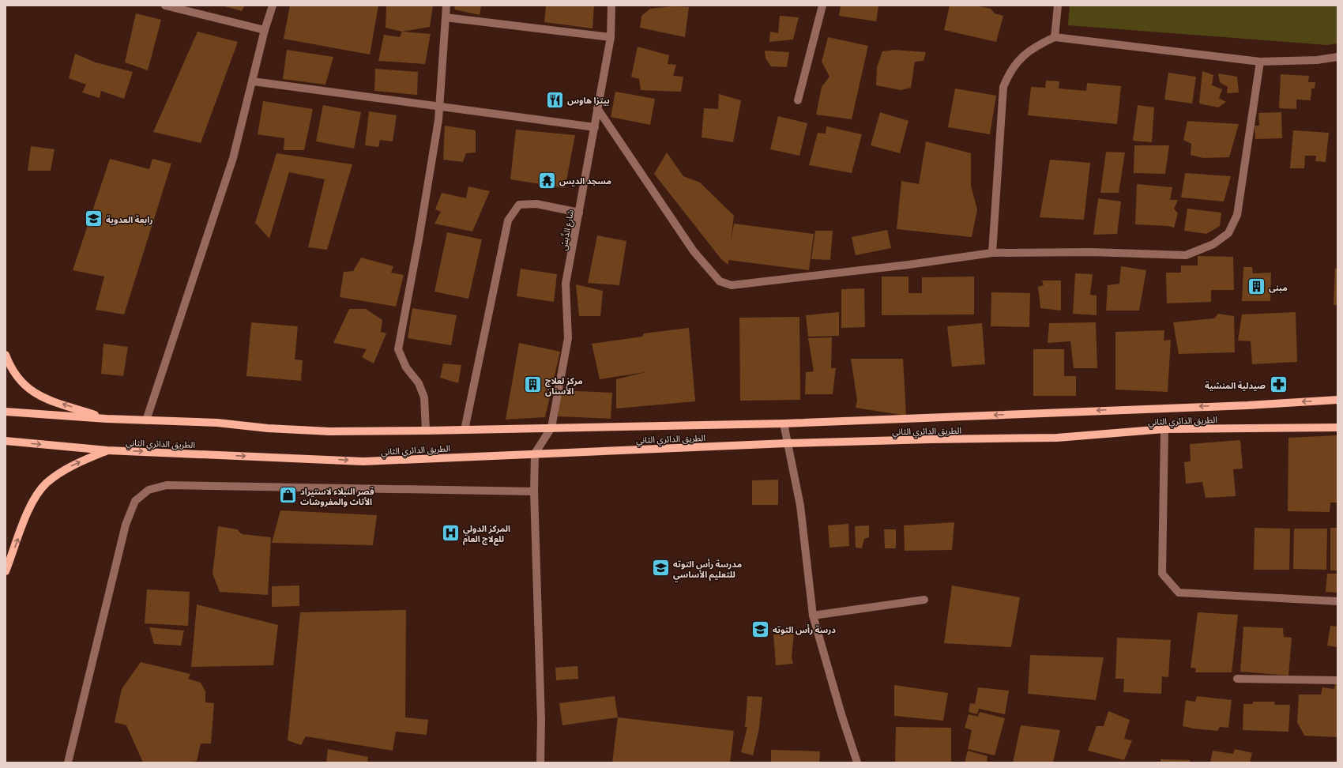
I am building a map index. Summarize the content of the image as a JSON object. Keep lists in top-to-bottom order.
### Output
{
  "streets": {
    "main road": ["الطريق الدائري الثاني"],
    "street": ["شارع الدِّيسْ"]
  },
  "crossings": [
    ["شارع الدِّيسْ", "الطريق الدائري الثاني"]
  ],
  "places": {
    "restaurant": ["بيتزا هاوس"],
    "temple": ["مسجد الديس"],
    "school or university": ["رابعة العدوية", "مدرسة رأس التوته للتعليم الأساسي", "درسة رأس التوته"],
    "building": ["مبنى", "مركز لعلاج الأسنان"],
    "pharmacy": ["صيدلية المنشية"],
    "shop": ["قصر النبلاء ﻻستيراد اﻷثاث والمفروشات"],
    "hospital": ["المركز الدولي للعﻻج العام"]
  }
}
